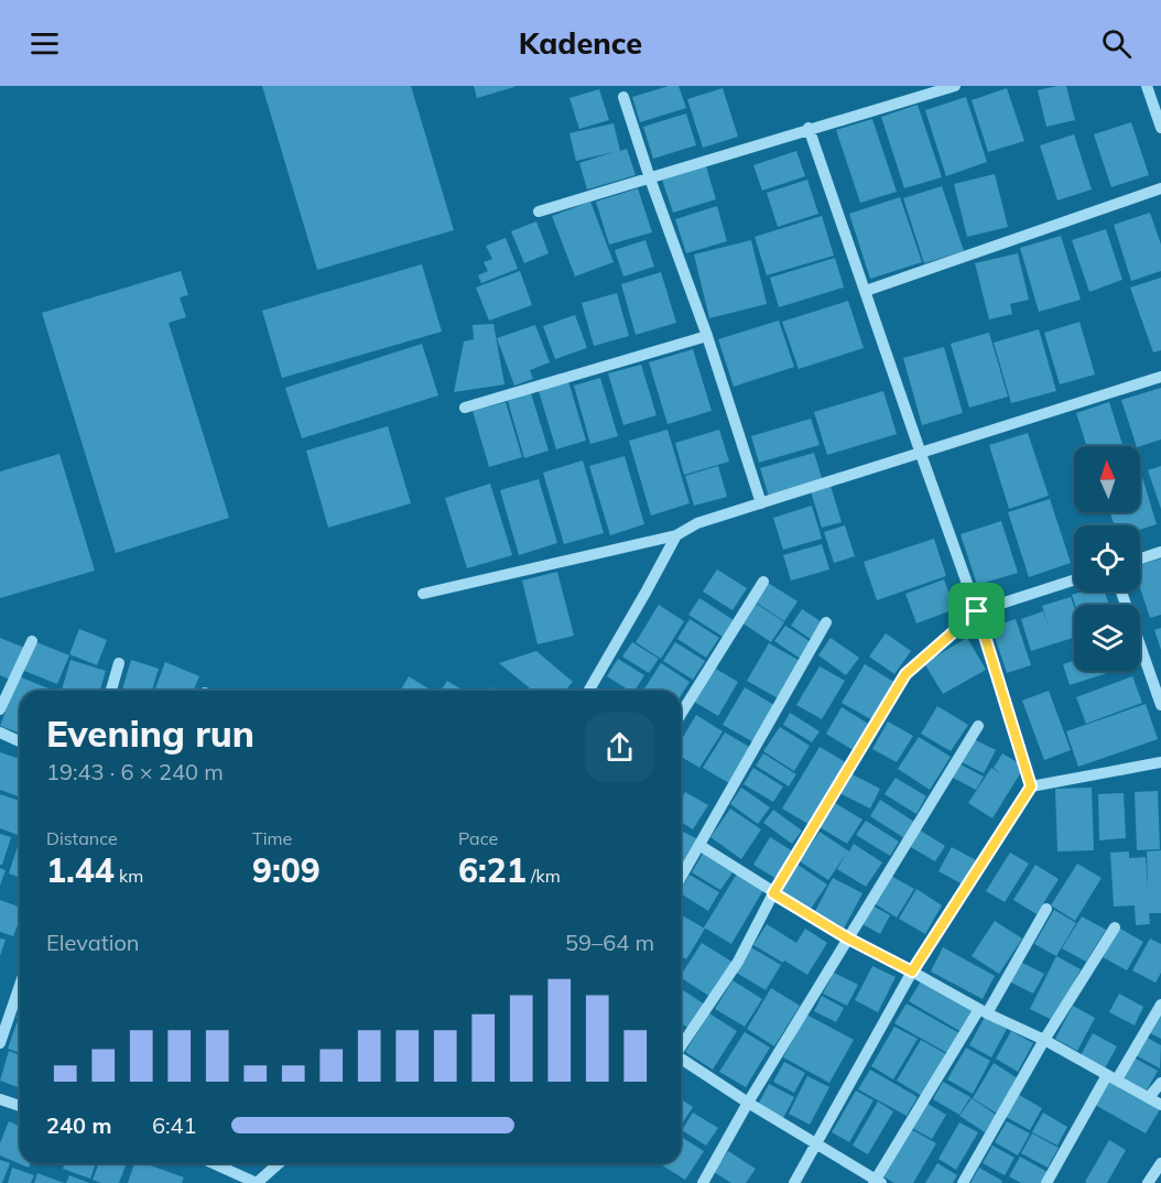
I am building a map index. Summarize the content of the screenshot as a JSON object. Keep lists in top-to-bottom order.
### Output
{
  "north": "top",
  "page": {
    "header": "Kadence",
    "heading": ["Evening run", "19:43 · 6 × 240 m"],
    "stats": [
      ["Distance", "1.44 km"],
      ["Time", "9:09"],
      ["Pace", "6:21 /km"]
    ],
    "chart": ["Elevation", "59–64 m"],
    "list": [
      {
        "name": "240 m",
        "note": "6:41"
      }
    ]
  }
}
